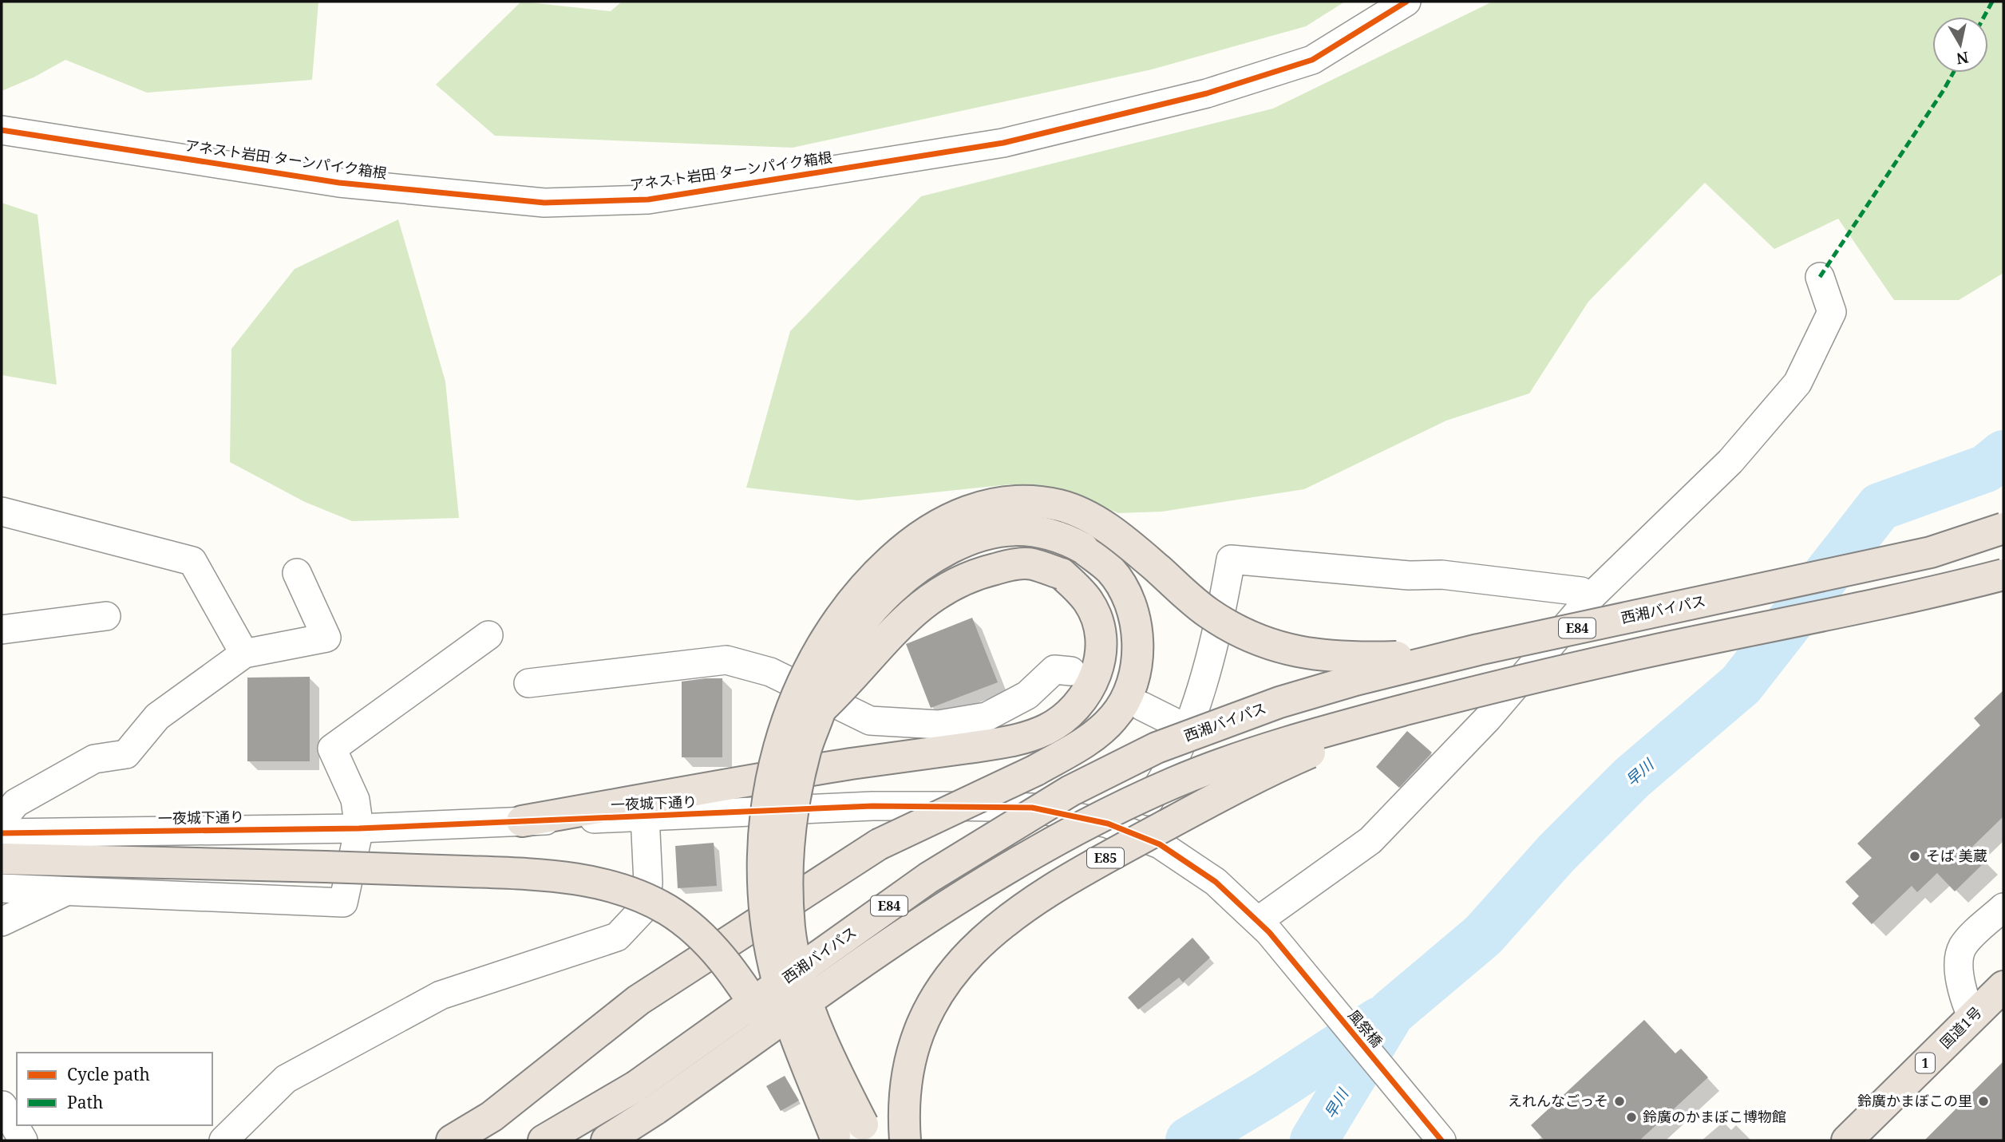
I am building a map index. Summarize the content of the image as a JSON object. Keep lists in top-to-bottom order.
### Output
{
  "streets": {
    "highway": [
      "西湘バイパス",
      "E84",
      "E85",
      "国道1号",
      "1"
    ],
    "street": ["アネスト岩田 ターンパイク箱根", "一夜城下通り", "風祭橋"]
  },
  "crossings": [
    ["E84", "E85"],
    ["一夜城下通り", "風祭橋"]
  ],
  "water": ["早川"],
  "places": [
    "そば 美蔵",
    "えれんなごっそ",
    "鈴廣かまぼこの里",
    "鈴廣のかまぼこ博物館"
  ],
  "legend": ["Cycle path", "Path"],
  "north": "bottom"
}
